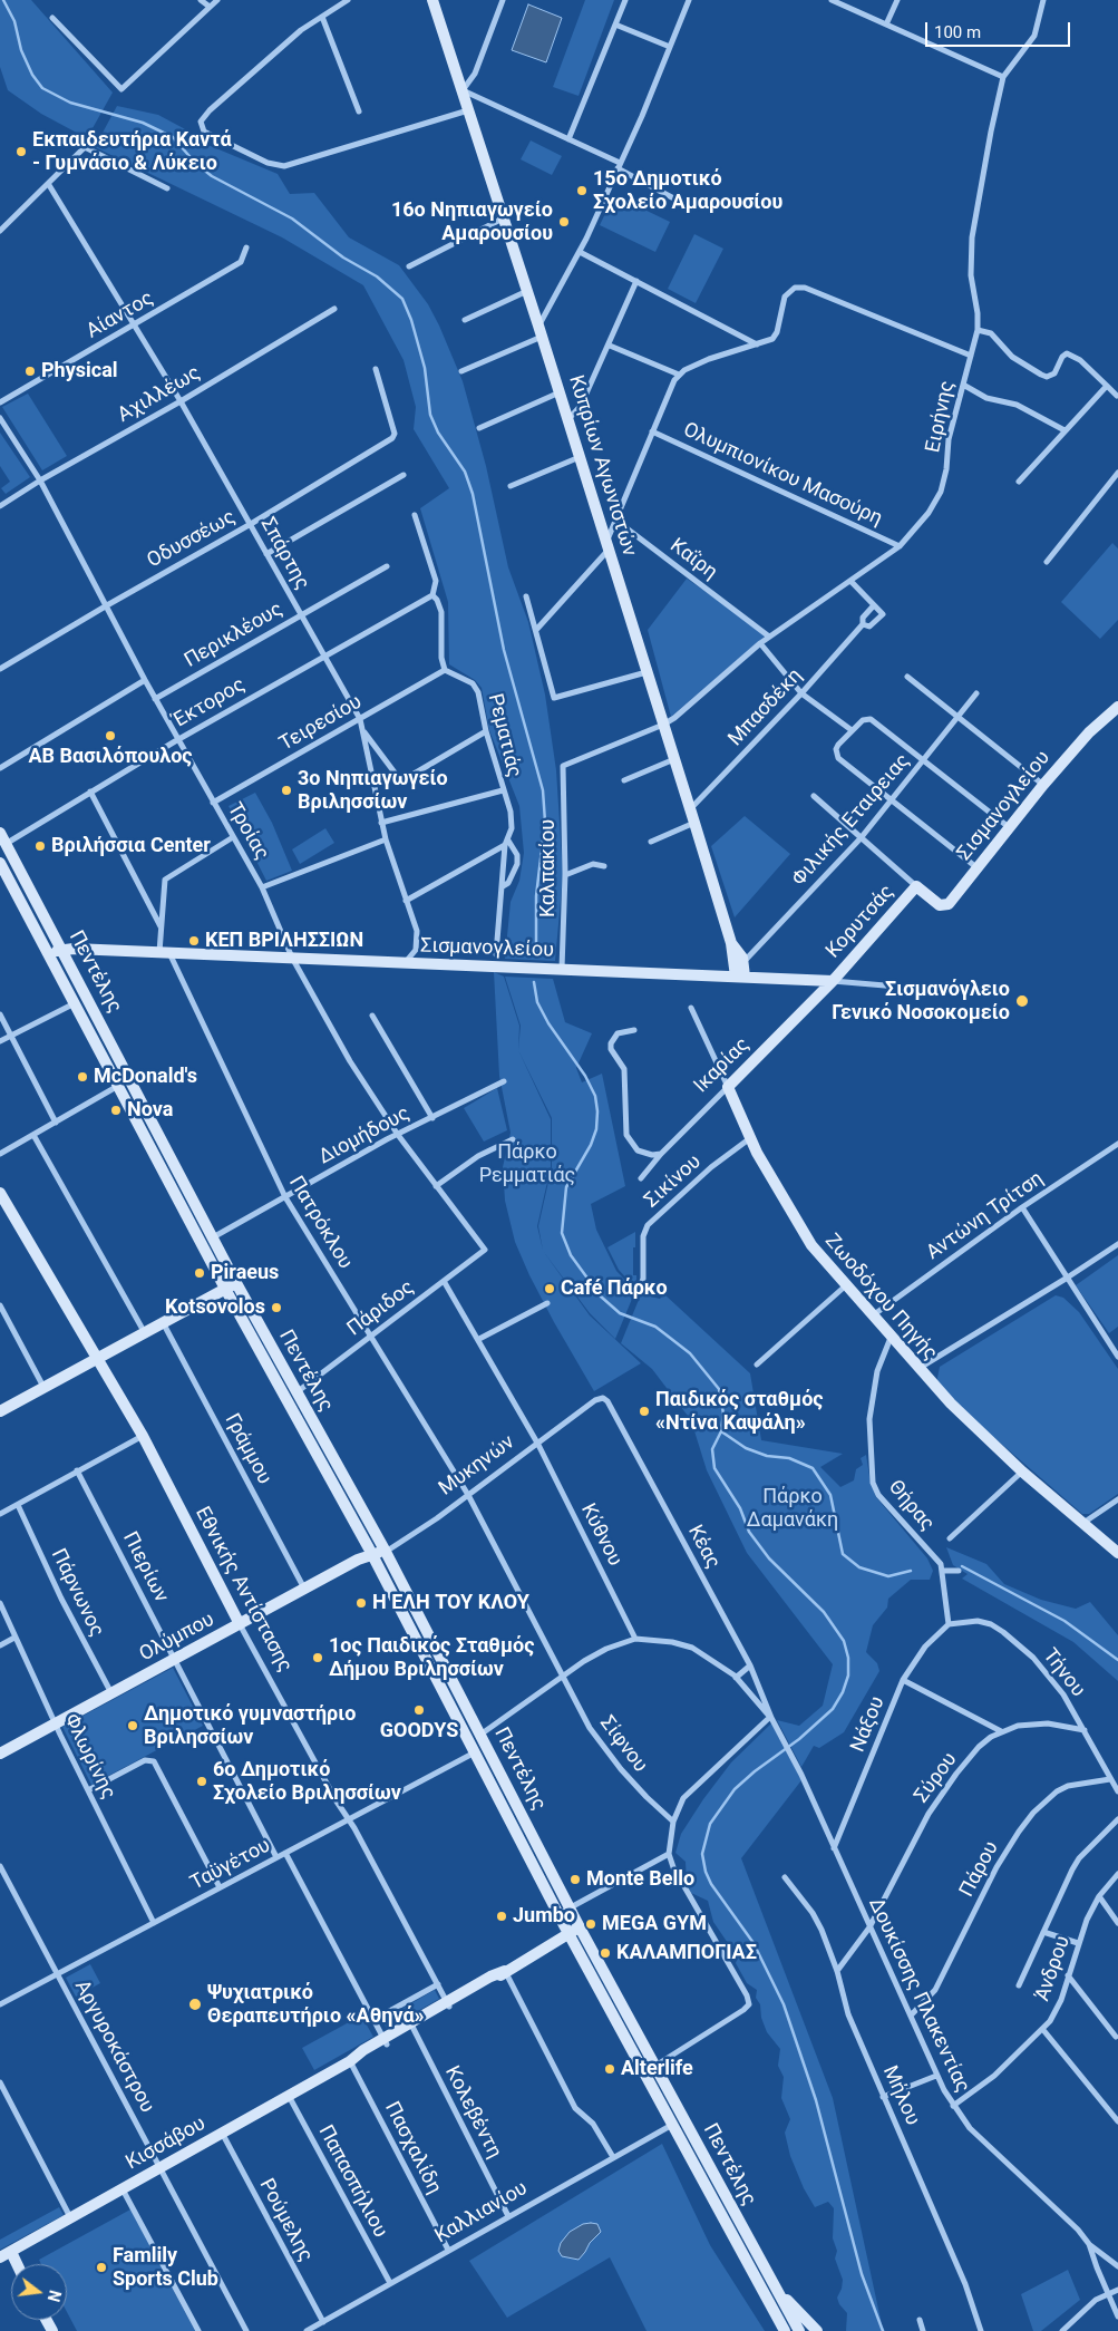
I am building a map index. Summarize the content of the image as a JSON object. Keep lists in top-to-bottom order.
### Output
{
  "streets": {
    "street": [
      "Αίαντος",
      "Αχιλλέως",
      "Ειρήνης",
      "Κυπρίων Αγωνιστών",
      "Ολυμπιονίκου Μασούρη",
      "Οδυσσέως",
      "Σπάρτης",
      "Καΐρη",
      "Περικλέους",
      "Έκτορος",
      "Μπασδέκη",
      "Τειρεσίου",
      "Ρεματιάς",
      "Σισμανογλείου",
      "Φιλικής Εταιρειας",
      "Τροίας",
      "Καλπακίου",
      "Κορυτσάς",
      "Πεντέλης",
      "Ικαρίας",
      "Διομήδους",
      "Σικίνου",
      "Αντώνη Τρίτση",
      "Πατρόκλου",
      "Ζωοδόχου Πηγής",
      "Πάριδος",
      "Γράμμου",
      "Μυκηνών",
      "Θήρας",
      "Κύθνου",
      "Κέας",
      "Πιερίων",
      "Εθνικής Αντίστασης",
      "Πάρνωνος",
      "Ολύμπου",
      "Τήνου",
      "Νάξου",
      "Σίφνου",
      "Φλωρίνης",
      "Σύρου",
      "Ταϋγέτου",
      "Πάρου",
      "Άνδρου",
      "Δουκίσσης Πλακεντίας",
      "Αργυροκάστρου",
      "Μήλου",
      "Κολεβέντη",
      "Κισσάβου",
      "Πασχαλίδη",
      "Παπασπήλιου",
      "Καλλιανίου",
      "Ρούμελης"
    ]
  },
  "crossings": [
    ["Αίαντος", "Σπάρτης"],
    ["Αχιλλέως", "Σπάρτης"],
    ["Αχιλλέως", "Τροίας"],
    ["Ειρήνης", "Κυπρίων Αγωνιστών"],
    ["Ειρήνης", "Ολυμπιονίκου Μασούρη"],
    ["Ειρήνης", "Καΐρη"],
    ["Ειρήνης", "Καλπακίου"],
    ["Κυπρίων Αγωνιστών", "Μπασδέκη"],
    ["Κυπρίων Αγωνιστών", "Σισμανογλείου"],
    ["Κυπρίων Αγωνιστών", "Φιλικής Εταιρειας"],
    ["Οδυσσέως", "Σπάρτης"],
    ["Οδυσσέως", "Τροίας"],
    ["Σπάρτης", "Περικλέους"],
    ["Σπάρτης", "Έκτορος"],
    ["Σπάρτης", "Τειρεσίου"],
    ["Σπάρτης", "Σισμανογλείου"],
    ["Περικλέους", "Τροίας"],
    ["Έκτορος", "Τροίας"],
    ["Έκτορος", "Πεντέλης"],
    ["Τειρεσίου", "Ρεματιάς"],
    ["Τειρεσίου", "Τροίας"],
    ["Ρεματιάς", "Σισμανογλείου"],
    ["Σισμανογλείου", "Τροίας"],
    ["Σισμανογλείου", "Καλπακίου"],
    ["Σισμανογλείου", "Κορυτσάς"],
    ["Σισμανογλείου", "Πεντέλης"],
    ["Σισμανογλείου", "Ικαρίας"],
    ["Σισμανογλείου", "Πατρόκλου"],
    ["Τροίας", "Διομήδους"],
    ["Τροίας", "Πάριδος"],
    ["Κορυτσάς", "Ικαρίας"],
    ["Πεντέλης", "Διομήδους"],
    ["Πεντέλης", "Πάριδος"],
    ["Πεντέλης", "Μυκηνών"],
    ["Πεντέλης", "Ολύμπου"],
    ["Πεντέλης", "Ταϋγέτου"],
    ["Πεντέλης", "Κισσάβου"],
    ["Πεντέλης", "Καλλιανίου"],
    ["Ικαρίας", "Ζωοδόχου Πηγής"],
    ["Διομήδους", "Πατρόκλου"],
    ["Σικίνου", "Ζωοδόχου Πηγής"],
    ["Αντώνη Τρίτση", "Ζωοδόχου Πηγής"],
    ["Πατρόκλου", "Πάριδος"],
    ["Πατρόκλου", "Μυκηνών"],
    ["Πατρόκλου", "Σίφνου"],
    ["Ζωοδόχου Πηγής", "Θήρας"],
    ["Πάριδος", "Κύθνου"],
    ["Γράμμου", "Ολύμπου"],
    ["Μυκηνών", "Κύθνου"],
    ["Μυκηνών", "Κέας"],
    ["Μυκηνών", "Ολύμπου"],
    ["Μυκηνών", "Σίφνου"],
    ["Θήρας", "Τήνου"],
    ["Θήρας", "Νάξου"],
    ["Κέας", "Δουκίσσης Πλακεντίας"],
    ["Πιερίων", "Ολύμπου"],
    ["Πιερίων", "Ταϋγέτου"],
    ["Εθνικής Αντίστασης", "Ολύμπου"],
    ["Εθνικής Αντίστασης", "Ταϋγέτου"],
    ["Εθνικής Αντίστασης", "Κισσάβου"],
    ["Πάρνωνος", "Ολύμπου"],
    ["Ολύμπου", "Φλωρίνης"],
    ["Τήνου", "Νάξου"],
    ["Τήνου", "Σύρου"],
    ["Τήνου", "Πάρου"],
    ["Νάξου", "Δουκίσσης Πλακεντίας"],
    ["Φλωρίνης", "Ταϋγέτου"],
    ["Σύρου", "Δουκίσσης Πλακεντίας"],
    ["Σύρου", "Μήλου"],
    ["Ταϋγέτου", "Αργυροκάστρου"],
    ["Πάρου", "Δουκίσσης Πλακεντίας"],
    ["Άνδρου", "Δουκίσσης Πλακεντίας"],
    ["Αργυροκάστρου", "Κισσάβου"],
    ["Κολεβέντη", "Κισσάβου"],
    ["Κολεβέντη", "Καλλιανίου"],
    ["Κισσάβου", "Πασχαλίδη"],
    ["Κισσάβου", "Παπασπήλιου"],
    ["Κισσάβου", "Ρούμελης"],
    ["Πασχαλίδη", "Καλλιανίου"],
    ["Παπασπήλιου", "Καλλιανίου"],
    ["Καλλιανίου", "Ρούμελης"]
  ],
  "parks": ["Πάρκο Ρεμματιάς", "Πάρκο Δαμανάκη"],
  "places": [
    "Εκπαιδευτήρια Καντά - Γυμνάσιο & Λύκειο",
    "15ο Δημοτικό Σχολείο Αμαρουσίου",
    "16ο Νηπιαγωγείο Αμαρουσίου",
    "Physical",
    "ΑΒ Βασιλόπουλος",
    "3ο Νηπιαγωγείο Βριλησσίων",
    "Βριλήσσια Center",
    "ΚΕΠ ΒΡΙΛΗΣΣΙΩΝ",
    "Σισμανόγλειο Γενικό Νοσοκομείο",
    "McDonald's",
    "Nova",
    "Piraeus",
    "Café Πάρκο",
    "Kotsovolos",
    "Παιδικός σταθμός «Ντίνα Καψάλη»",
    "Η ΕΛΗ ΤΟΥ ΚΛΟΥ",
    "1ος Παιδικός Σταθμός Δήμου Βριλησσίων",
    "GOODYS",
    "Δημοτικό γυμναστήριο Βριλησσίων",
    "6ο Δημοτικό Σχολείο Βριλησσίων",
    "Monte Bello",
    "Jumbo",
    "ΜEGA GYM",
    "ΚΑΛΑΜΠΟΓΙΑΣ",
    "Ψυχιατρικό Θεραπευτήριο «Αθηνά»",
    "Alterlife",
    "Famlily Sports Club"
  ],
  "scale_bar": "100 m",
  "north": "right"
}
